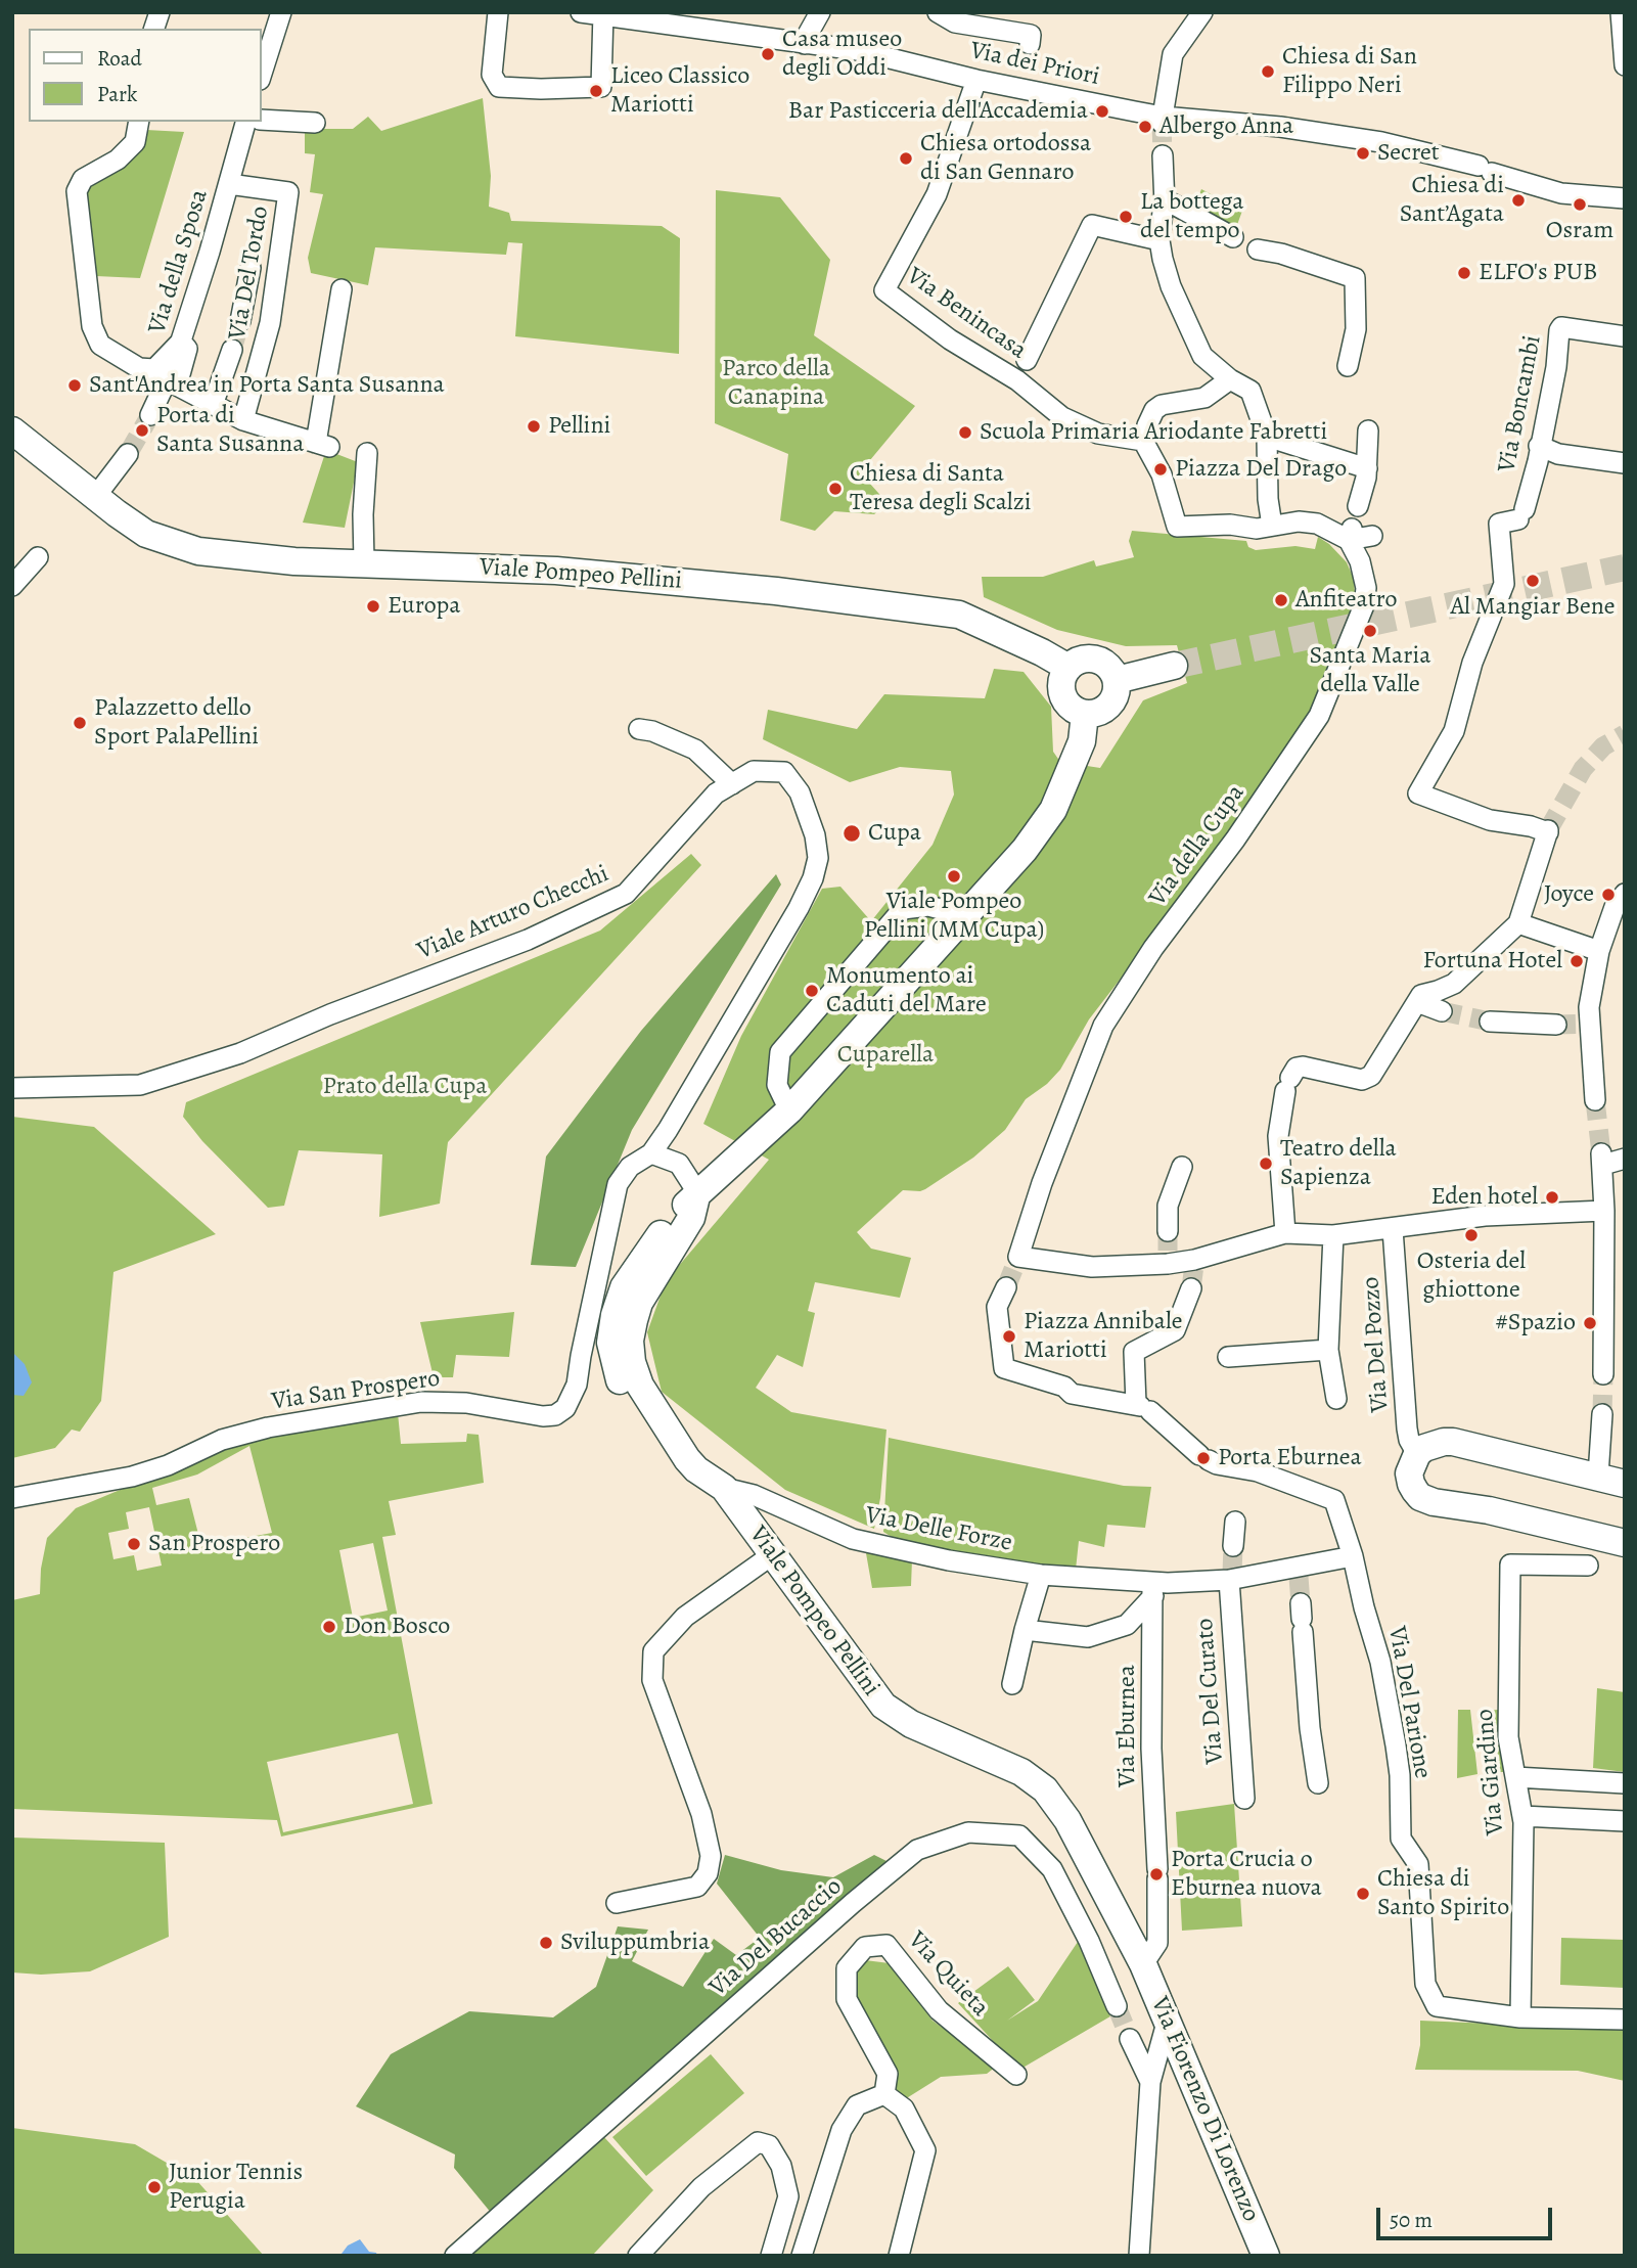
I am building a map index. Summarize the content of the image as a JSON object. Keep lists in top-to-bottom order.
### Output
{
  "streets": {
    "street": [
      "Via dei Priori",
      "Via della Sposa",
      "Via Del Tordo",
      "Via Benincasa",
      "Via Boncambi",
      "Viale Pompeo Pellini",
      "Via della Cupa",
      "Viale Arturo Checchi",
      "Via Del Pozzo",
      "Via San Prospero",
      "Via Delle Forze",
      "Via Del Curato",
      "Via Del Parione",
      "Via Eburnea",
      "Via Giardino",
      "Via Del Bucaccio",
      "Via Quieta",
      "Via Fiorenzo Di Lorenzo"
    ]
  },
  "crossings": [
    ["Via dei Priori", "Via Benincasa"],
    ["Via della Sposa", "Via Del Tordo"],
    ["Viale Pompeo Pellini", "Via Delle Forze"],
    ["Viale Pompeo Pellini", "Via Eburnea"],
    ["Viale Pompeo Pellini", "Via Fiorenzo Di Lorenzo"],
    ["Viale Arturo Checchi", "Via San Prospero"],
    ["Via Delle Forze", "Via Del Curato"],
    ["Via Delle Forze", "Via Del Parione"],
    ["Via Delle Forze", "Via Eburnea"],
    ["Via Del Parione", "Via Giardino"],
    ["Via Eburnea", "Via Fiorenzo Di Lorenzo"]
  ],
  "parks": ["Parco della Canapina", "Cuparella", "Prato della Cupa"],
  "places": [
    "Casa museo degli Oddi",
    "Chiesa di San Filippo Neri",
    "Liceo Classico Mariotti",
    "Bar Pasticceria dell'Accademia",
    "Albergo Anna",
    "Secret",
    "Chiesa ortodossa di San Gennaro",
    "Chiesa di Sant’Agata",
    "Osram",
    "La bottega del tempo",
    "ELFO's PUB",
    "Sant'Andrea in Porta Santa Susanna",
    "Pellini",
    "Porta di Santa Susanna",
    "Scuola Primaria Ariodante Fabretti",
    "Piazza Del Drago",
    "Chiesa di Santa Teresa degli Scalzi",
    "Al Mangiar Bene",
    "Anfiteatro",
    "Europa",
    "Santa Maria della Valle",
    "Palazzetto dello Sport PalaPellini",
    "Cupa",
    "Viale Pompeo Pellini (MM Cupa)",
    "Joyce",
    "Fortuna Hotel",
    "Monumento ai Caduti del Mare",
    "Teatro della Sapienza",
    "Eden hotel",
    "Osteria del ghiottone",
    "#Spazio",
    "Piazza Annibale Mariotti",
    "Porta Eburnea",
    "San Prospero",
    "Don Bosco",
    "Porta Crucia o Eburnea nuova",
    "Chiesa di Santo Spirito",
    "Sviluppumbria",
    "Junior Tennis Perugia"
  ],
  "legend": ["Road", "Park"],
  "scale_bar": "50 m"
}
